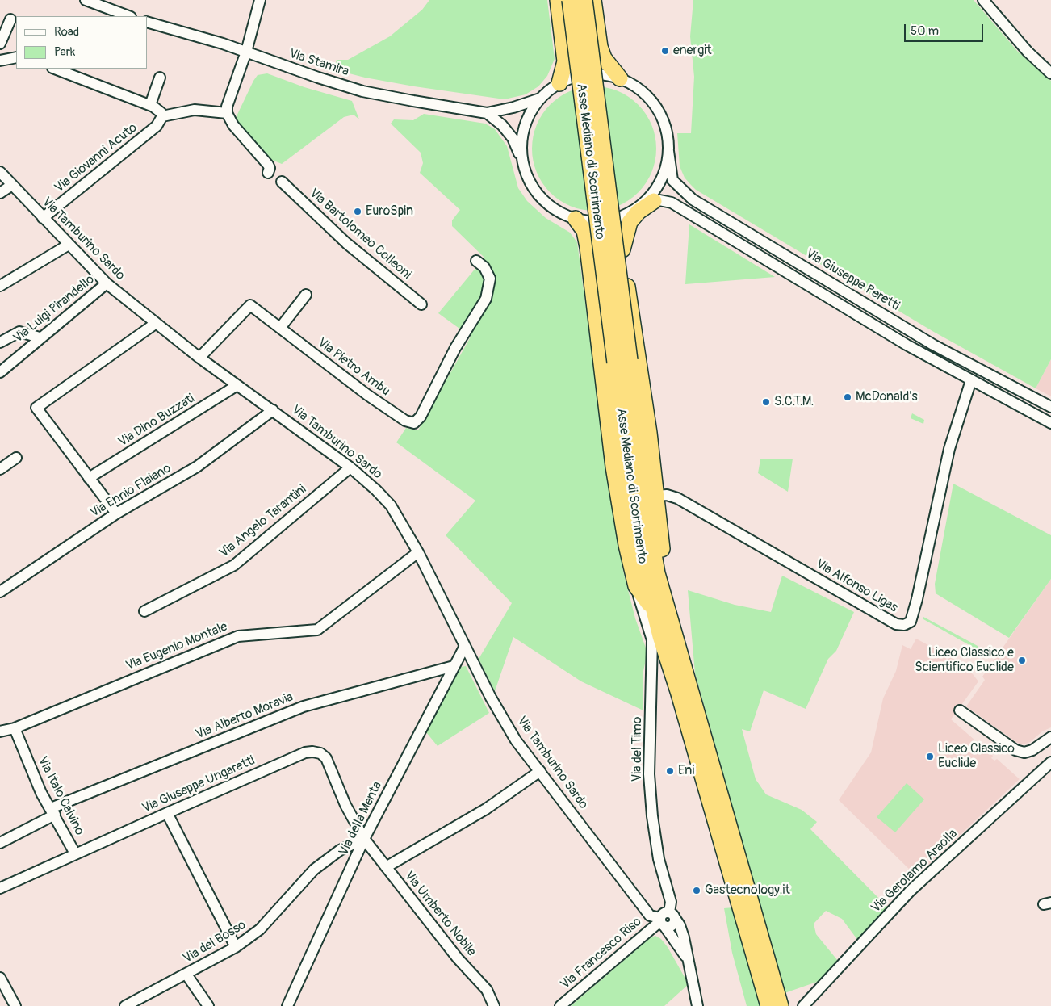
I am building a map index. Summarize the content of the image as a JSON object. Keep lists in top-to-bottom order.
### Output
{
  "streets": {
    "highway": ["Asse Mediano di Scorrimento"],
    "street": [
      "Via Stamira",
      "Via Giovanni Acuto",
      "Via Bartolomeo Colleoni",
      "Via Tamburino Sardo",
      "Via Giuseppe Peretti",
      "Via Luigi Pirandello",
      "Via Pietro Ambu",
      "Via Dino Buzzati",
      "Via Ennio Flaiano",
      "Via Angelo Tarantini",
      "Via Alfonso Ligas",
      "Via Eugenio Montale",
      "Via Alberto Moravia",
      "Via del Timo",
      "Via Giuseppe Ungaretti",
      "Via Italo Calvino",
      "Via della Menta",
      "Via Gerolamo Araolla",
      "Via Umberto Nobile",
      "Via del Bosso",
      "Via Francesco Riso"
    ]
  },
  "crossings": [
    ["Via Stamira", "Via Giuseppe Peretti"],
    ["Via Giovanni Acuto", "Via Tamburino Sardo"],
    ["Via Tamburino Sardo", "Via Luigi Pirandello"],
    ["Via Tamburino Sardo", "Via Pietro Ambu"],
    ["Via Tamburino Sardo", "Via Dino Buzzati"],
    ["Via Tamburino Sardo", "Via Ennio Flaiano"],
    ["Via Tamburino Sardo", "Via Angelo Tarantini"],
    ["Via Tamburino Sardo", "Via Eugenio Montale"],
    ["Via Tamburino Sardo", "Via del Timo"],
    ["Via Tamburino Sardo", "Via della Menta"],
    ["Via Tamburino Sardo", "Via Francesco Riso"],
    ["Via Giuseppe Peretti", "Via Alfonso Ligas"],
    ["Via Eugenio Montale", "Via Italo Calvino"],
    ["Via Alberto Moravia", "Via Italo Calvino"],
    ["Via Alberto Moravia", "Via della Menta"],
    ["Via del Timo", "Via Francesco Riso"],
    ["Via Giuseppe Ungaretti", "Via Italo Calvino"],
    ["Via Giuseppe Ungaretti", "Via della Menta"],
    ["Via Giuseppe Ungaretti", "Via Umberto Nobile"],
    ["Via Giuseppe Ungaretti", "Via del Bosso"],
    ["Via della Menta", "Via Umberto Nobile"],
    ["Via della Menta", "Via del Bosso"],
    ["Via Umberto Nobile", "Via del Bosso"]
  ],
  "places": [
    "energit",
    "EuroSpin",
    "McDonald's",
    "S.C.T.M.",
    "Liceo Classico e Scientifico Euclide",
    "Liceo Classico Euclide",
    "Eni",
    "Gastecnology.it"
  ],
  "legend": ["Road", "Park"],
  "scale_bar": "50 m"
}
